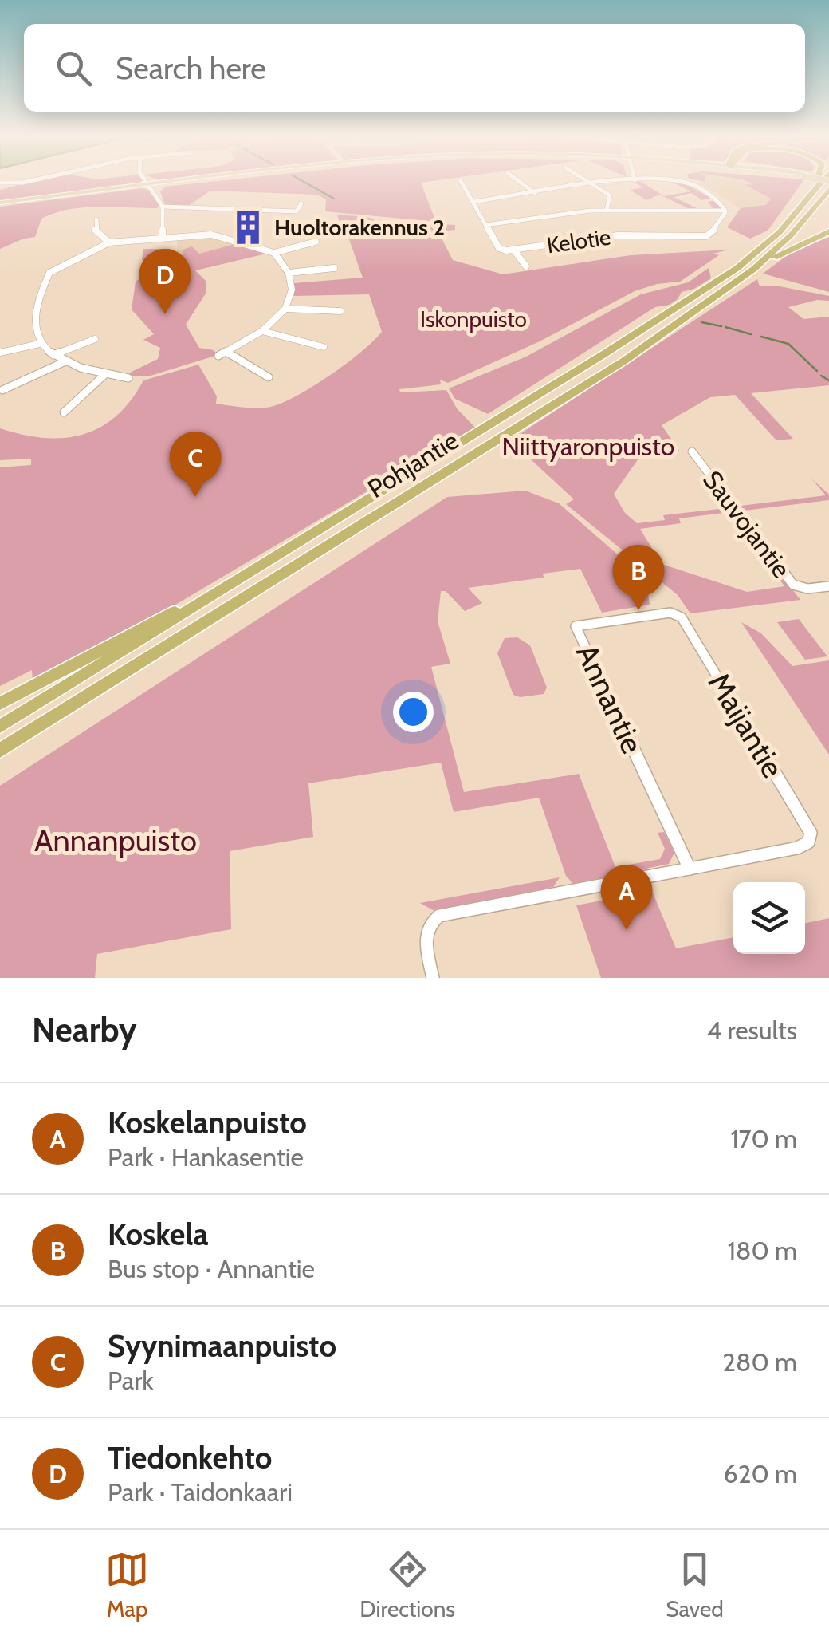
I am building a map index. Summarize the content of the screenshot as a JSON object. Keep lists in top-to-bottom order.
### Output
{
  "streets": {
    "highway": ["Pohjantie"],
    "street": [
      "Kelotie",
      "Sauvojantie",
      "Annantie",
      "Maijantie"
    ]
  },
  "crossings": [
    ["Annantie", "Maijantie"]
  ],
  "parks": ["Iskonpuisto", "Niittyaronpuisto", "Annanpuisto"],
  "places": {
    "building": ["Huoltorakennus 2"]
  },
  "page": {
    "search": "Search here",
    "pins": [
      "D",
      "C",
      "B",
      "A"
    ],
    "heading": ["Nearby", "4 results"],
    "list": [
      {
        "mark": "A",
        "name": "Koskelanpuisto",
        "note": "Park · Hankasentie",
        "value": "170 m"
      },
      {
        "mark": "B",
        "name": "Koskela",
        "note": "Bus stop · Annantie",
        "value": "180 m"
      },
      {
        "mark": "C",
        "name": "Syynimaanpuisto",
        "note": "Park",
        "value": "280 m"
      },
      {
        "mark": "D",
        "name": "Tiedonkehto",
        "note": "Park · Taidonkaari",
        "value": "620 m"
      }
    ],
    "nav": ["Map", "Directions", "Saved"]
  }
}
